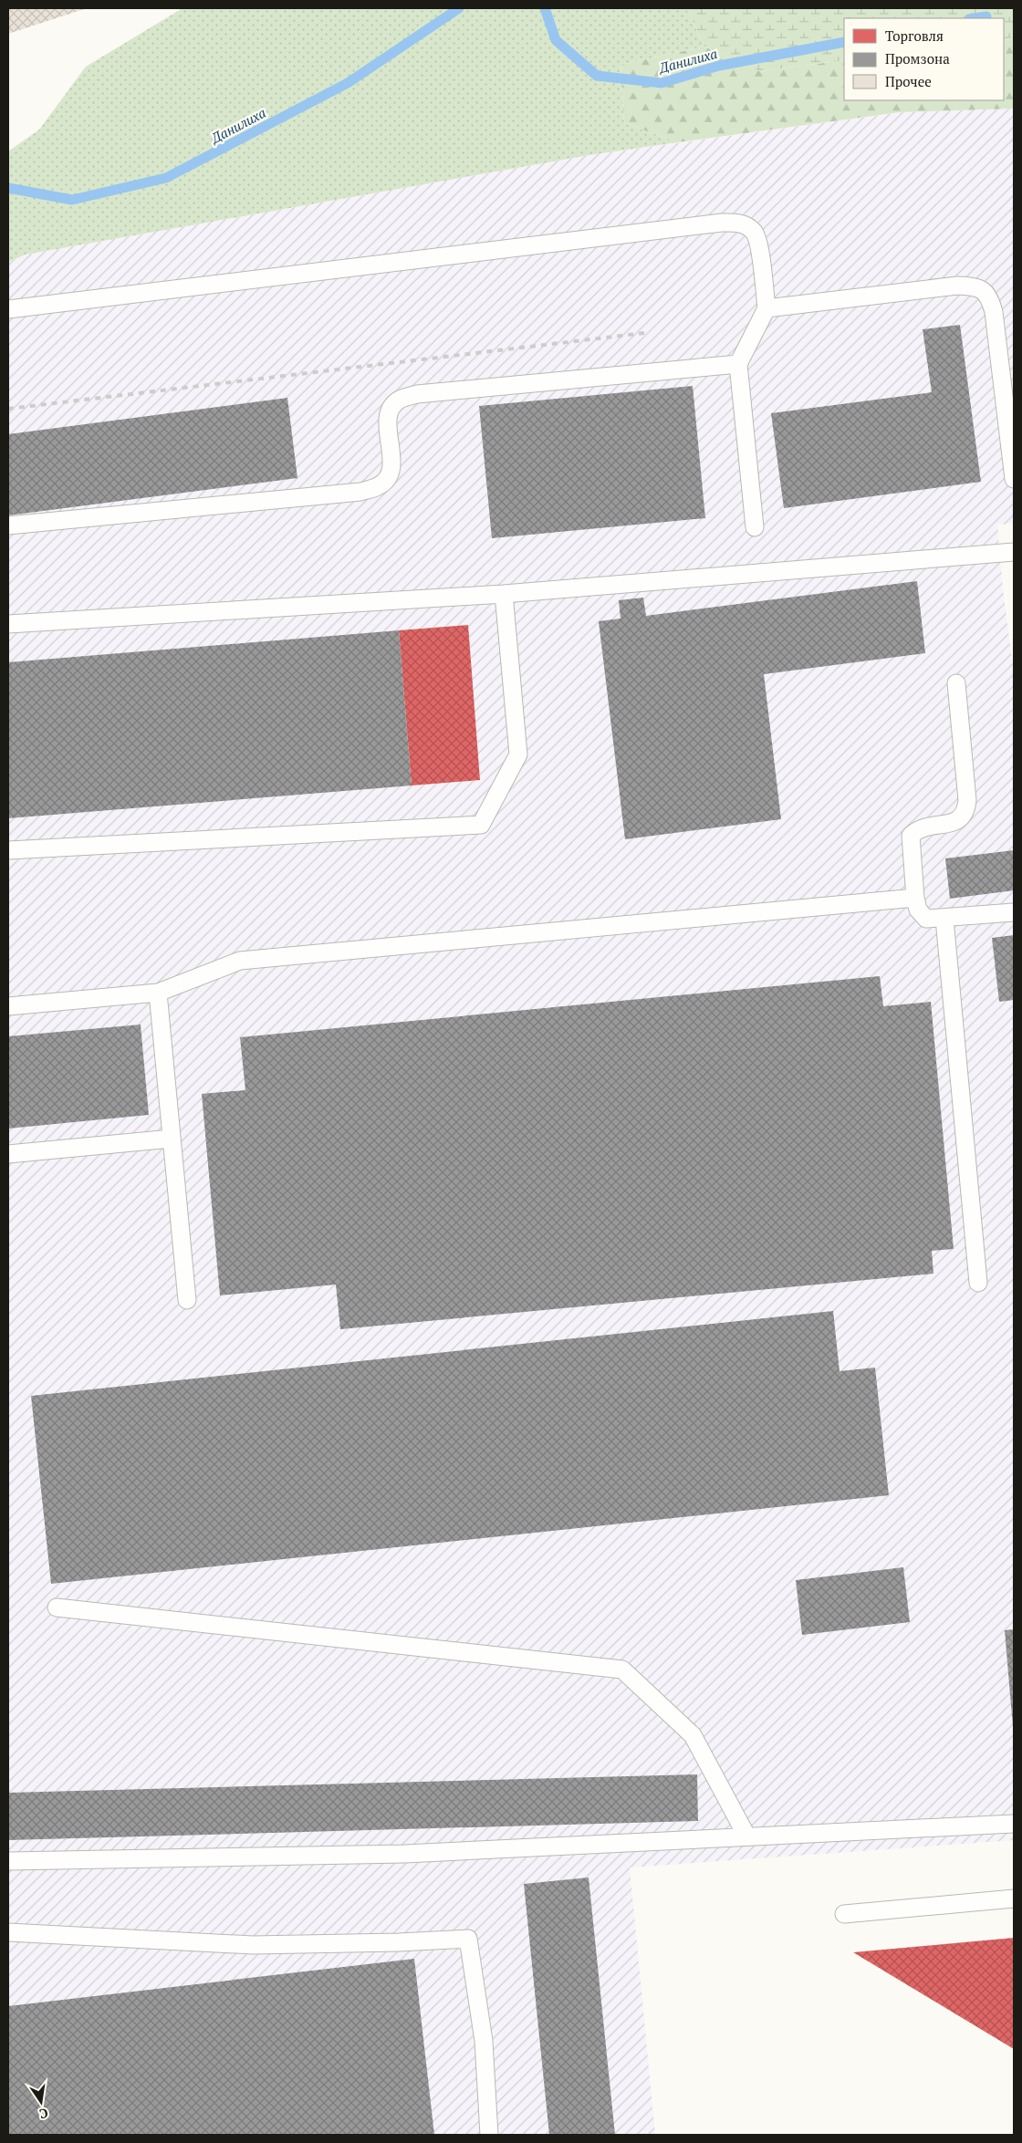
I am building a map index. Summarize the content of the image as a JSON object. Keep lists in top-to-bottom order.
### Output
{
  "water": ["Данилиха"],
  "legend": ["Торговля", "Промзона", "Прочее"],
  "north": "bottom"
}
